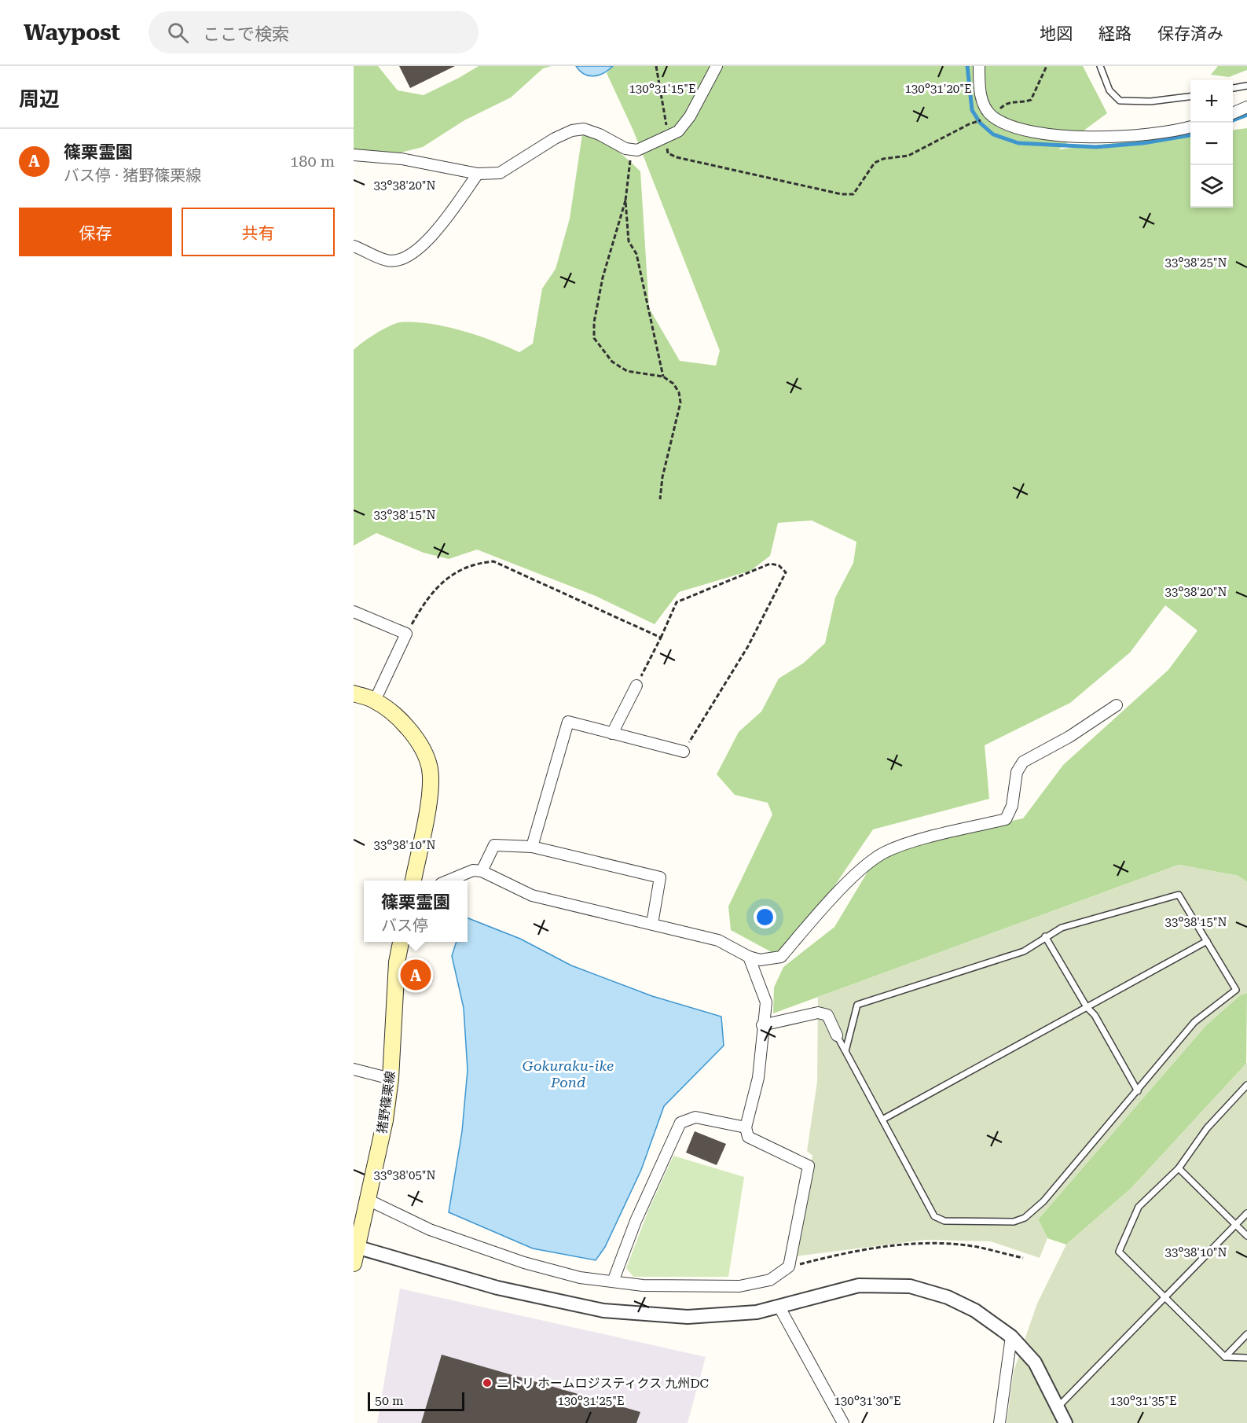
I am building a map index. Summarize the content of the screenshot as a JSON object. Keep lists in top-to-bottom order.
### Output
{
  "streets": {
    "main road": ["猪野篠栗線"]
  },
  "water": ["Gokuraku-ike Pond"],
  "places": ["ニトリ ホームロジスティクス 九州DC"],
  "scale_bar": "50 m",
  "page": {
    "header": "Waypost",
    "search": "ここで検索",
    "nav": ["地図", "経路", "保存済み"],
    "heading": "周辺",
    "map_buttons": ["+", "−"],
    "list": [
      {
        "mark": "A",
        "name": "篠栗霊園",
        "note": "バス停 · 猪野篠栗線",
        "value": "180 m"
      }
    ],
    "buttons": ["保存", "共有"],
    "popup": ["篠栗霊園", "バス停"],
    "pins": "A",
    "scale": "50 m"
  },
  "coordinates": [
    "130°31'15\"E",
    "130°31'20\"E",
    "33°38'20\"N",
    "33°38'25\"N",
    "33°38'15\"N",
    "33°38'10\"N",
    "33°38'05\"N",
    "130°31'25\"E",
    "130°31'30\"E",
    "130°31'35\"E"
  ]
}
